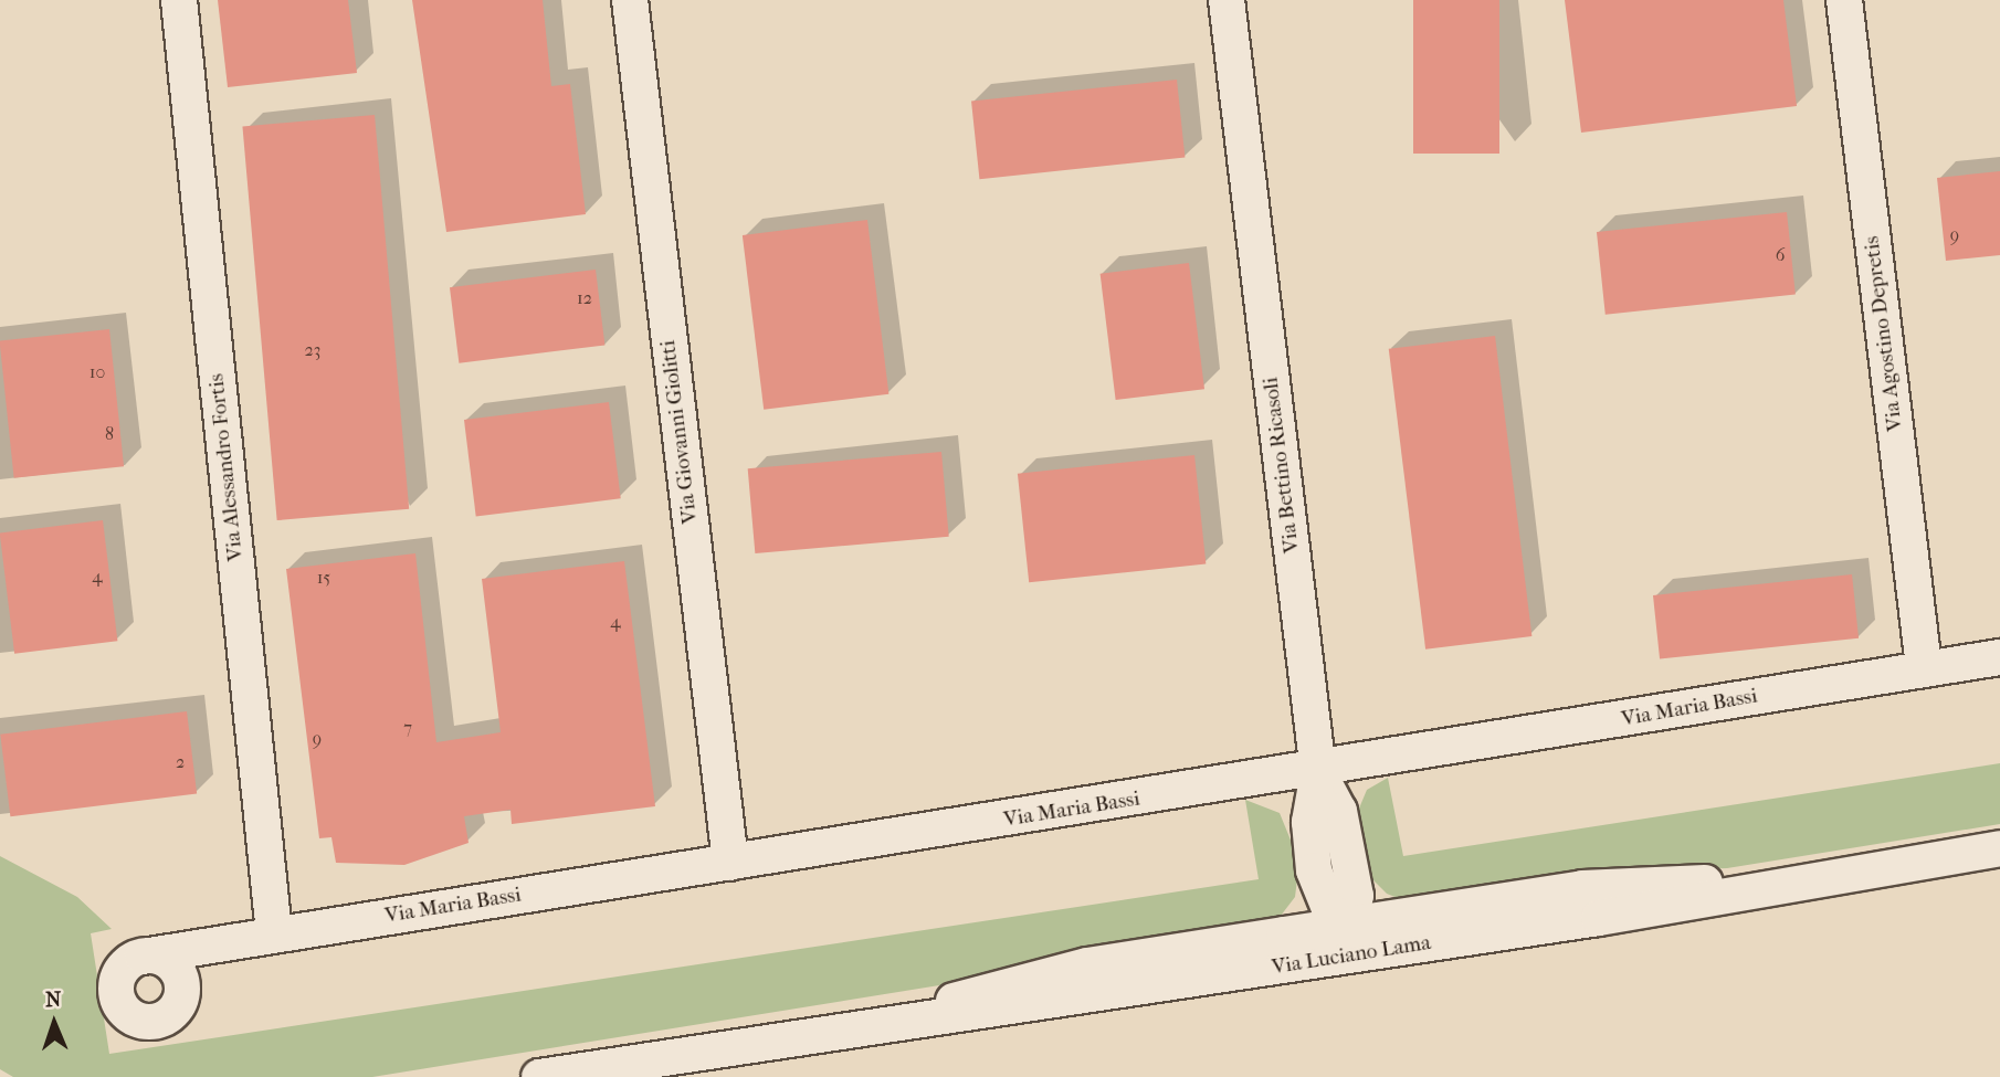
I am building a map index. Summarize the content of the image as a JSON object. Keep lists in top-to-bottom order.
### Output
{
  "streets": {
    "street": [
      "Via Agostino Depretis",
      "Via Giovanni Giolitti",
      "Via Bettino Ricasoli",
      "Via Alessandro Fortis",
      "Via Maria Bassi",
      "Via Luciano Lama"
    ]
  },
  "crossings": [
    ["Via Agostino Depretis", "Via Maria Bassi"],
    ["Via Giovanni Giolitti", "Via Maria Bassi"],
    ["Via Bettino Ricasoli", "Via Maria Bassi"],
    ["Via Bettino Ricasoli", "Via Luciano Lama"],
    ["Via Alessandro Fortis", "Via Maria Bassi"]
  ],
  "house_numbers": [
    "9",
    "6",
    "12",
    "23",
    "10",
    "8",
    "4",
    "15",
    "4",
    "7",
    "9",
    "2"
  ],
  "north": "top"
}
